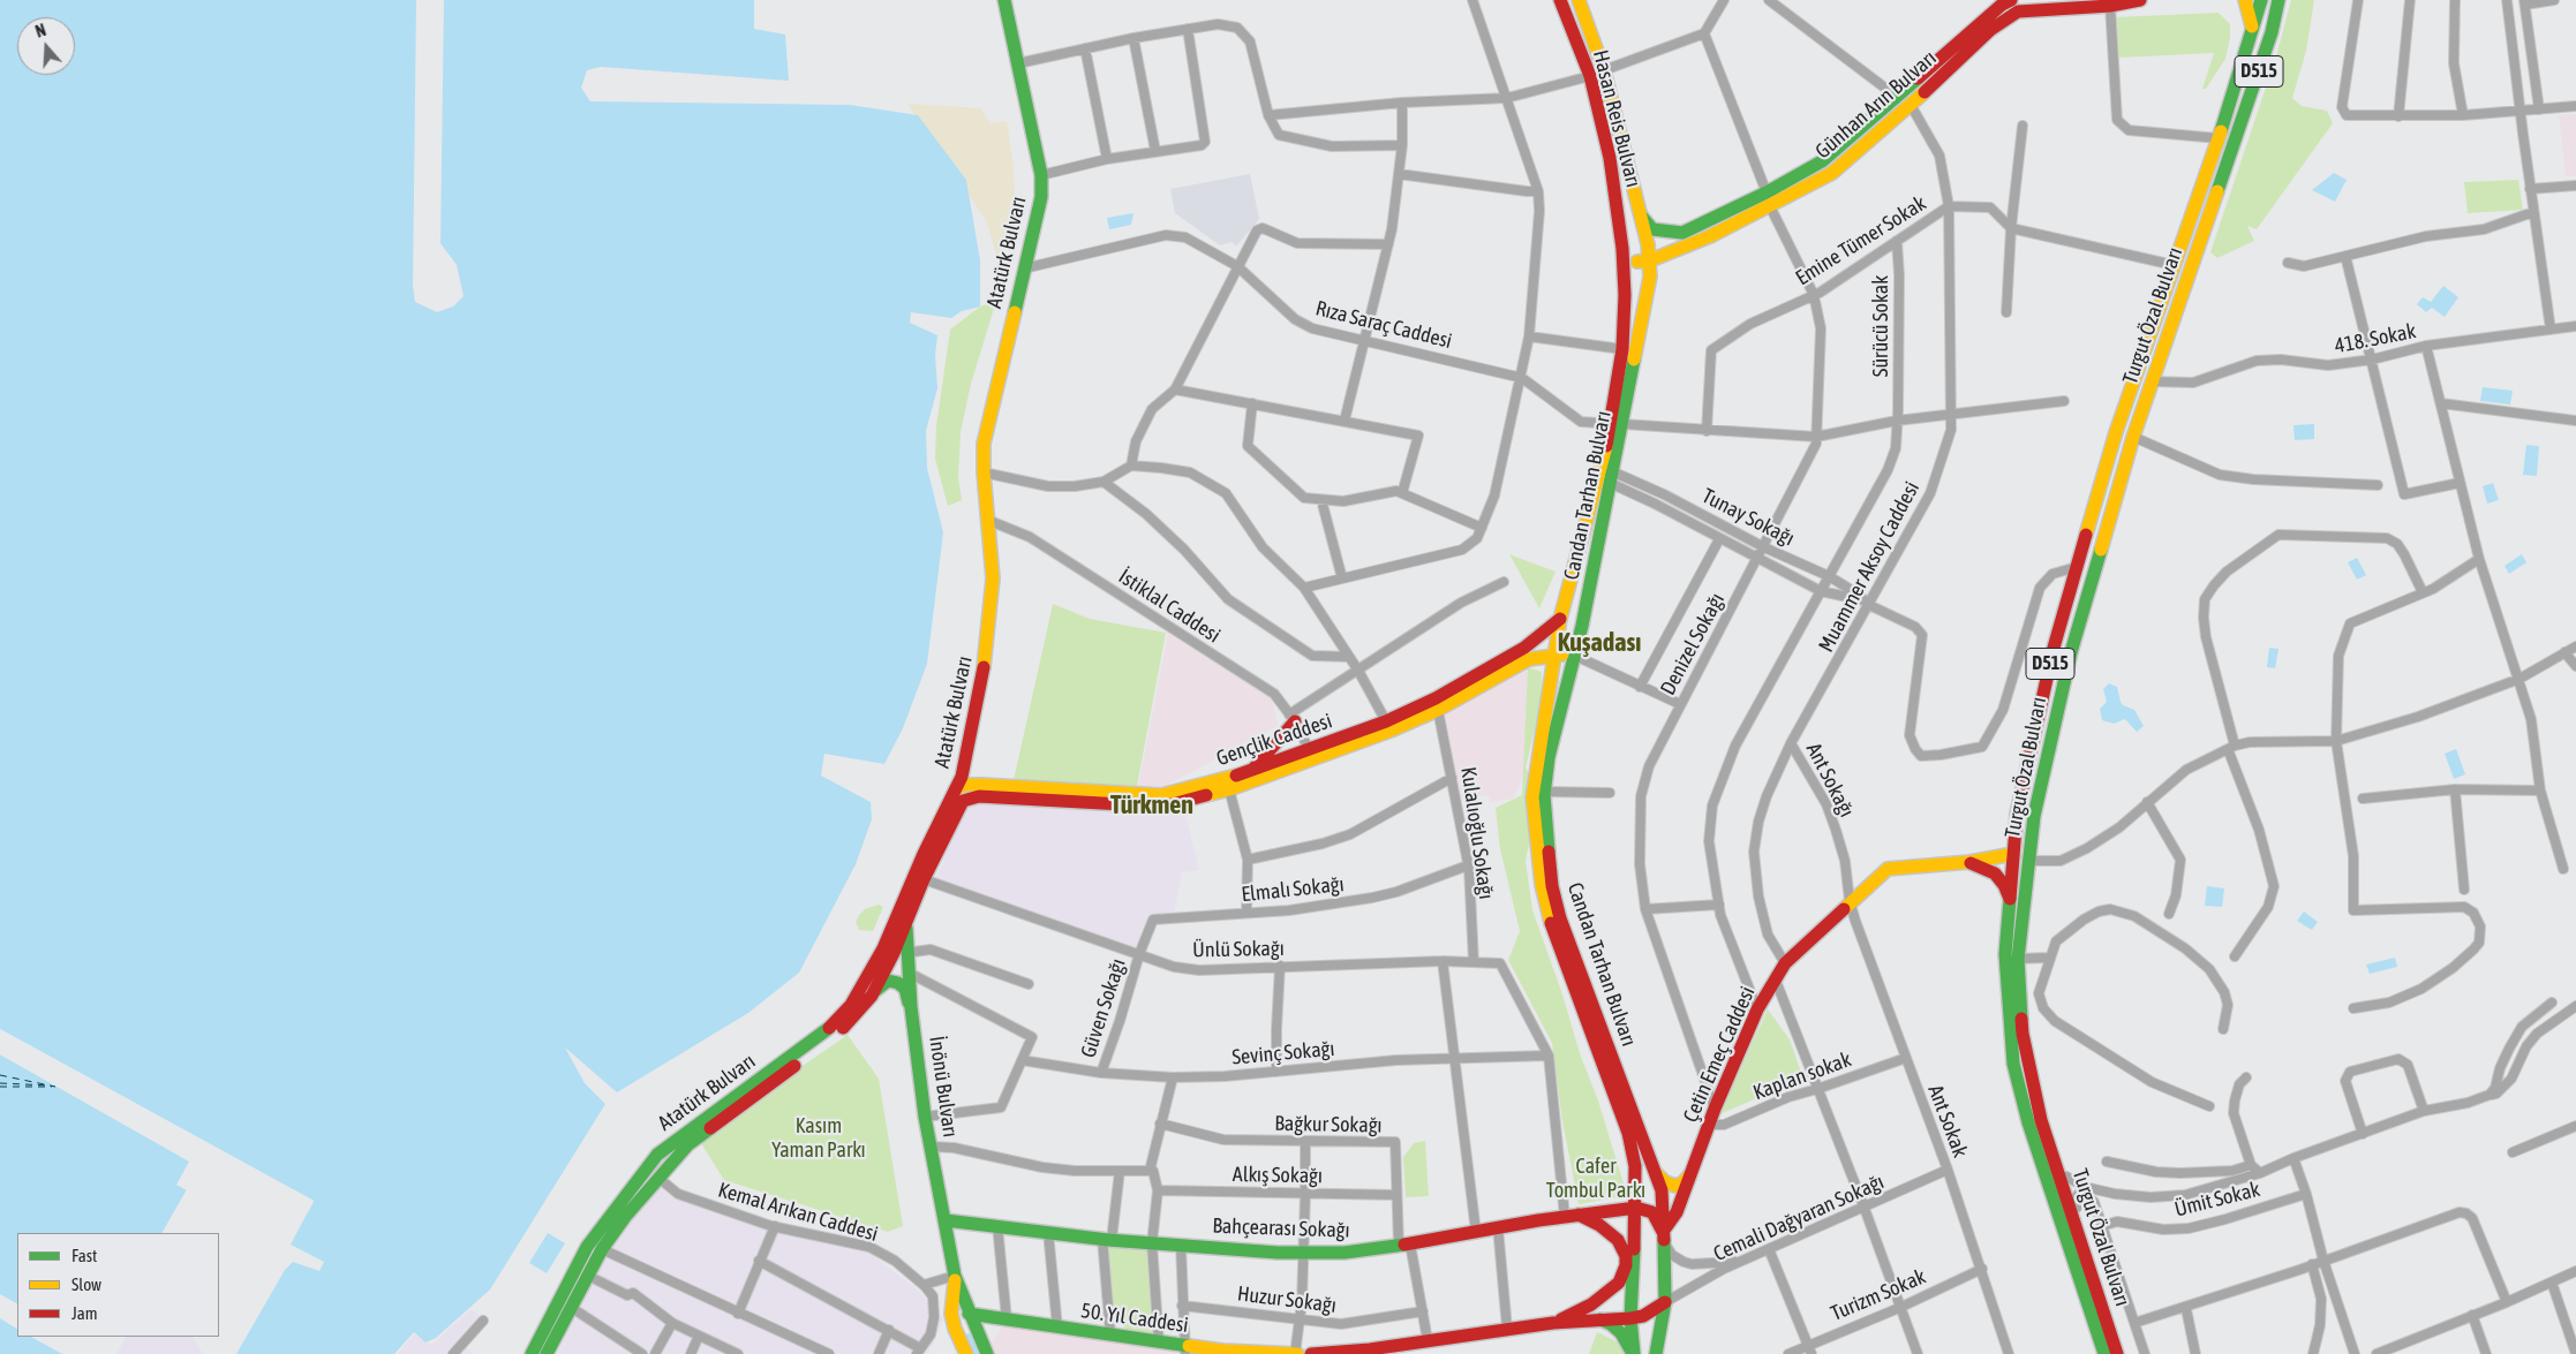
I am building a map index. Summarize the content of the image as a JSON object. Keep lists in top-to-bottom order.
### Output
{
  "streets": {
    "main road": [
      "D515",
      "Günhan Arın Bulvarı",
      "Hasan Reis Bulvarı",
      "Atatürk Bulvarı",
      "Turgut Özal Bulvarı",
      "Candan Tarhan Bulvarı",
      "Gençlik Caddesi",
      "Çetin Emeç Caddesi",
      "İnönü Bulvarı",
      "Bahçearası Sokağı",
      "50. Yıl Caddesi"
    ],
    "street": [
      "Emine Tümer Sokak",
      "Rıza Saraç Caddesi",
      "Sürücü Sokak",
      "418. Sokak",
      "Tunay Sokağı",
      "Muammer Aksoy Caddesi",
      "İstiklal Caddesi",
      "Denizel Sokağı",
      "Ant Sokağı",
      "Kulalıoğlu Sokağı",
      "Elmalı Sokağı",
      "Ünlü Sokağı",
      "Güven Sokağı",
      "Sevinç Sokağı",
      "Kaplan sokak",
      "Ant Sokak",
      "Bağkur Sokağı",
      "Alkış Sokağı",
      "Ümit Sokak",
      "Kemal Arıkan Caddesi",
      "Cemali Dağyaran Sokağı",
      "Turizm Sokak",
      "Huzur Sokağı"
    ]
  },
  "crossings": [
    ["Günhan Arın Bulvarı", "Candan Tarhan Bulvarı"],
    ["Günhan Arın Bulvarı", "Muammer Aksoy Caddesi"],
    ["Günhan Arın Bulvarı", "Denizel Sokağı"],
    ["Hasan Reis Bulvarı", "Candan Tarhan Bulvarı"],
    ["Emine Tümer Sokak", "Rıza Saraç Caddesi"],
    ["Emine Tümer Sokak", "Sürücü Sokak"],
    ["Emine Tümer Sokak", "Muammer Aksoy Caddesi"],
    ["Emine Tümer Sokak", "Denizel Sokağı"],
    ["Atatürk Bulvarı", "Rıza Saraç Caddesi"],
    ["Atatürk Bulvarı", "İstiklal Caddesi"],
    ["Atatürk Bulvarı", "Gençlik Caddesi"],
    ["Atatürk Bulvarı", "Ünlü Sokağı"],
    ["Atatürk Bulvarı", "İnönü Bulvarı"],
    ["Atatürk Bulvarı", "Kemal Arıkan Caddesi"],
    ["Turgut Özal Bulvarı", "418. Sokak"],
    ["Turgut Özal Bulvarı", "Çetin Emeç Caddesi"],
    ["Rıza Saraç Caddesi", "Sürücü Sokak"],
    ["Rıza Saraç Caddesi", "Candan Tarhan Bulvarı"],
    ["Rıza Saraç Caddesi", "Muammer Aksoy Caddesi"],
    ["Rıza Saraç Caddesi", "Denizel Sokağı"],
    ["Sürücü Sokak", "Tunay Sokağı"],
    ["Sürücü Sokak", "Çetin Emeç Caddesi"],
    ["Candan Tarhan Bulvarı", "Tunay Sokağı"],
    ["Candan Tarhan Bulvarı", "Gençlik Caddesi"],
    ["Candan Tarhan Bulvarı", "Çetin Emeç Caddesi"],
    ["Candan Tarhan Bulvarı", "Cemali Dağyaran Sokağı"],
    ["Candan Tarhan Bulvarı", "Bahçearası Sokağı"],
    ["Tunay Sokağı", "Muammer Aksoy Caddesi"],
    ["Tunay Sokağı", "Denizel Sokağı"],
    ["Muammer Aksoy Caddesi", "Ant Sokağı"],
    ["Muammer Aksoy Caddesi", "Çetin Emeç Caddesi"],
    ["İstiklal Caddesi", "Gençlik Caddesi"],
    ["Denizel Sokağı", "Çetin Emeç Caddesi"],
    ["Gençlik Caddesi", "Kulalıoğlu Sokağı"],
    ["Ant Sokağı", "Çetin Emeç Caddesi"],
    ["Ant Sokağı", "Ant Sokak"],
    ["Kulalıoğlu Sokağı", "Elmalı Sokağı"],
    ["Kulalıoğlu Sokağı", "Ünlü Sokağı"],
    ["Elmalı Sokağı", "Ünlü Sokağı"],
    ["Elmalı Sokağı", "Güven Sokağı"],
    ["Ünlü Sokağı", "Güven Sokağı"],
    ["Ünlü Sokağı", "Sevinç Sokağı"],
    ["Güven Sokağı", "Sevinç Sokağı"],
    ["Çetin Emeç Caddesi", "Kaplan sokak"],
    ["Çetin Emeç Caddesi", "Ant Sokak"],
    ["Kaplan sokak", "Ant Sokak"],
    ["İnönü Bulvarı", "Bahçearası Sokağı"],
    ["İnönü Bulvarı", "50. Yıl Caddesi"],
    ["Ant Sokak", "Cemali Dağyaran Sokağı"],
    ["Ant Sokak", "Turizm Sokak"],
    ["Bağkur Sokağı", "Alkış Sokağı"],
    ["Bağkur Sokağı", "Bahçearası Sokağı"],
    ["Bağkur Sokağı", "Huzur Sokağı"]
  ],
  "districts": ["Kuşadası", "Türkmen"],
  "parks": ["Kasım Yaman Parkı", "Cafer Tombul Parkı"],
  "legend": ["Fast", "Slow", "Jam"],
  "north": "top"
}
